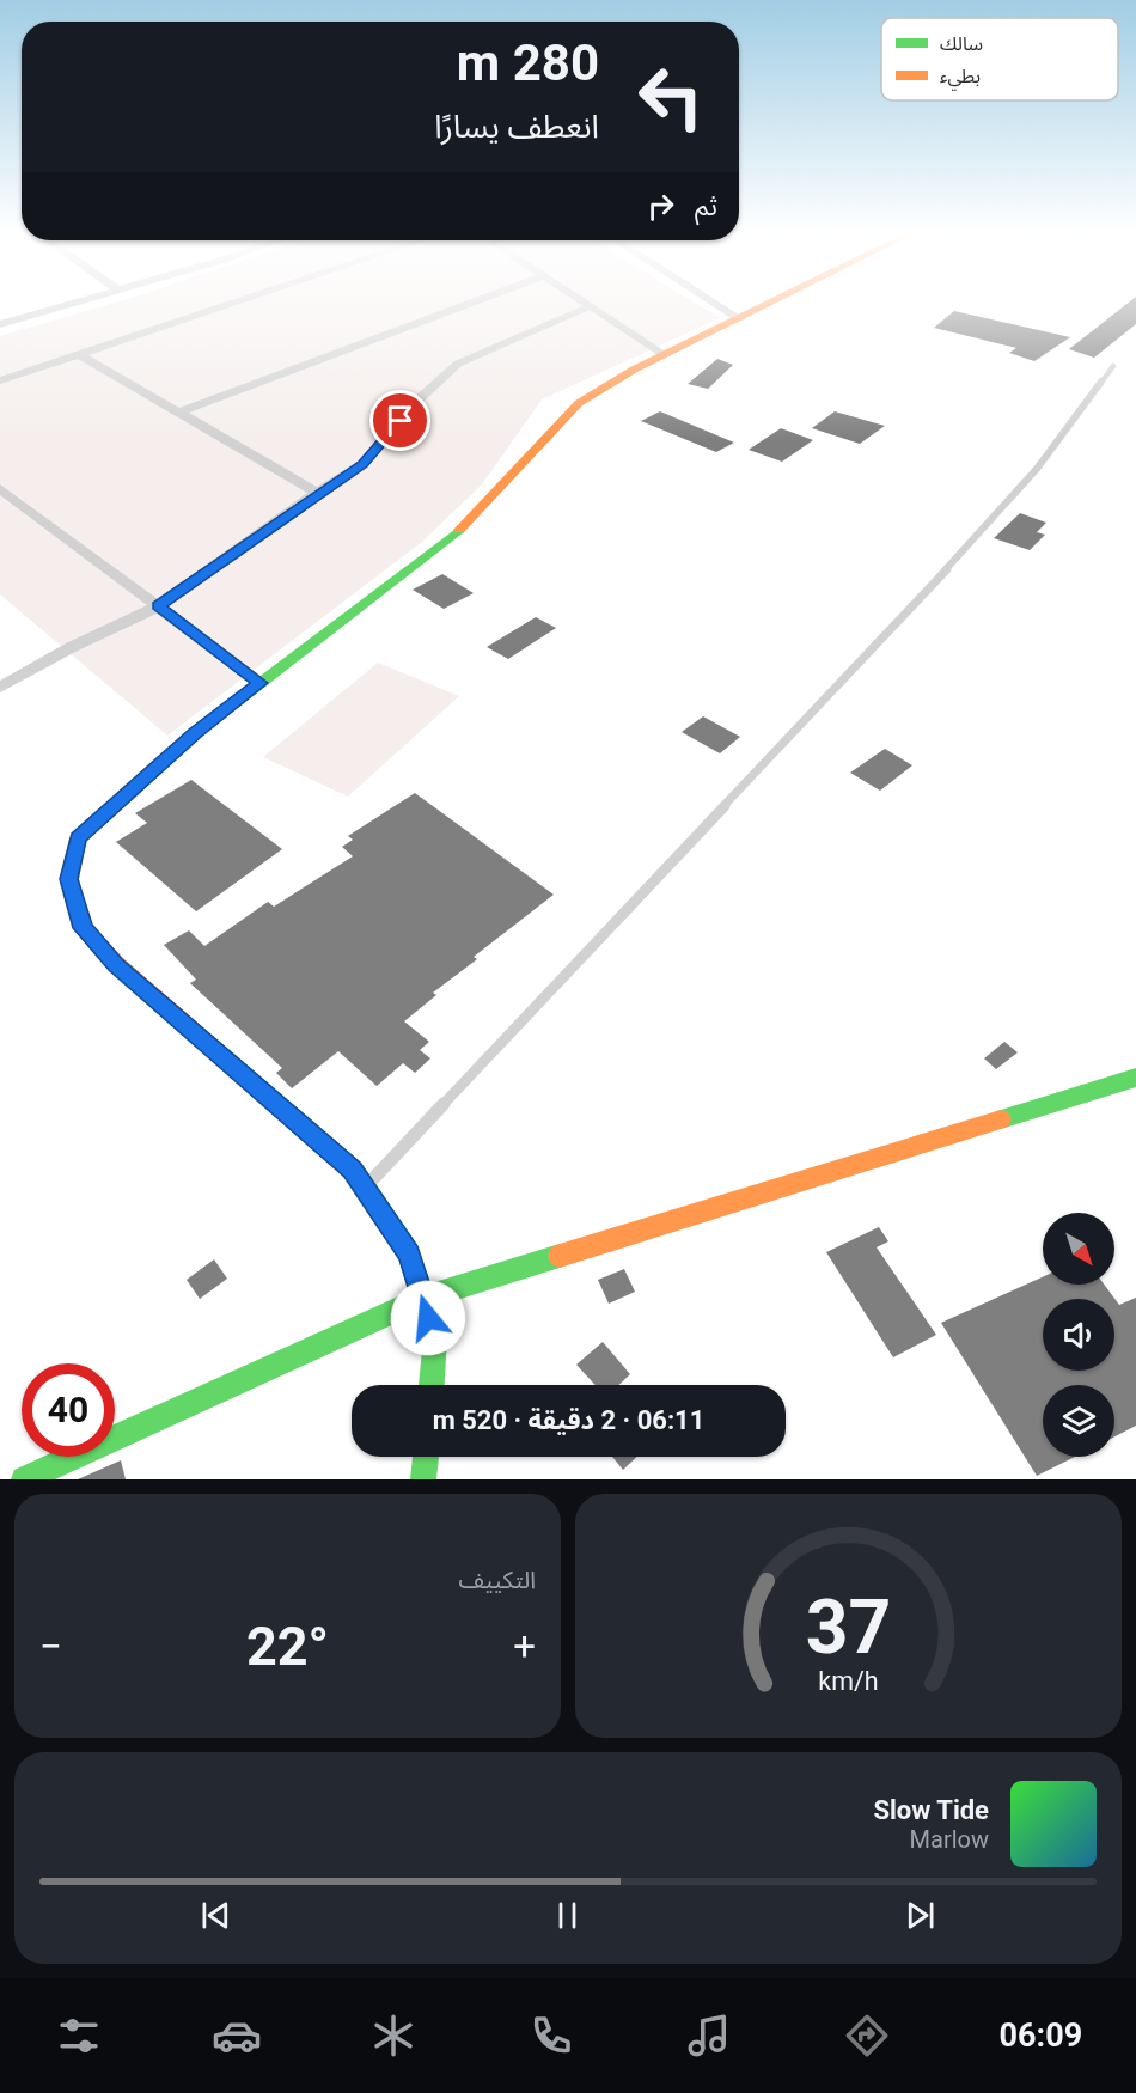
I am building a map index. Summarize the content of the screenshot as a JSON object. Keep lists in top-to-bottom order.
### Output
{
  "legend": ["سالك", "بطيء"],
  "north": "bottom right",
  "page": {
    "turn": ["280 m", "انعطف يسارًا"],
    "then": "ثم",
    "limit": "40",
    "trip": "06:11 · 2 دقيقة · 520 m",
    "tile": "التكييف",
    "heat": ["−", "22°", "+"],
    "song": ["Slow Tide", "Marlow"],
    "tabs": "06:09",
    "gauge": ["37", "km/h"]
  }
}
